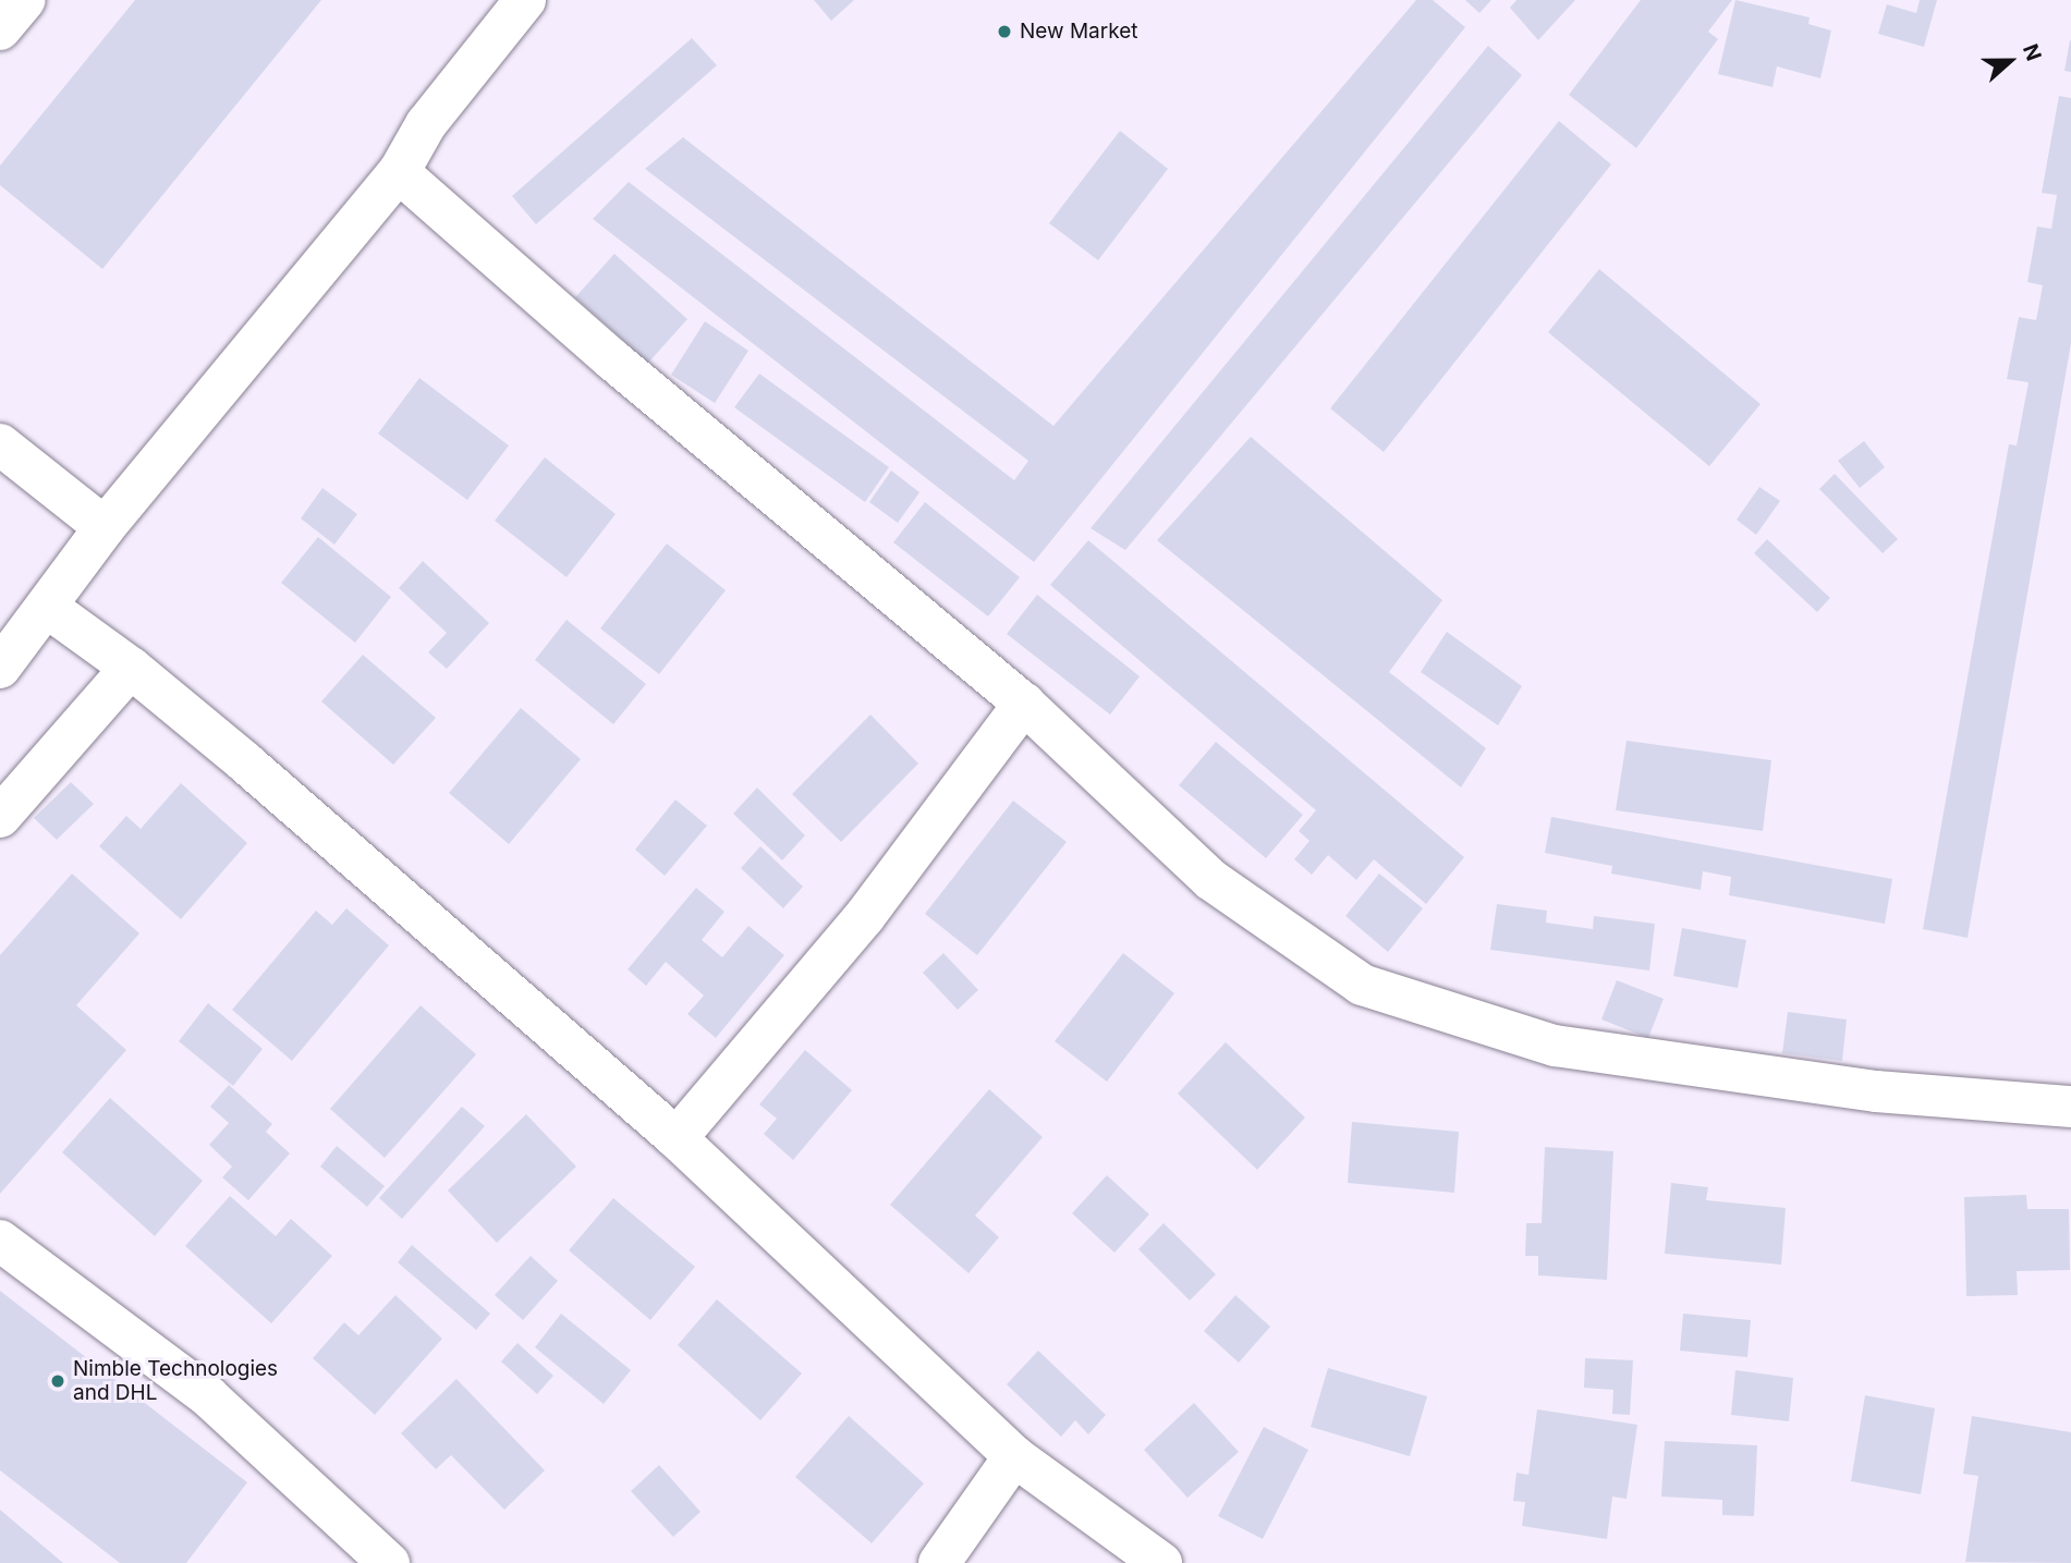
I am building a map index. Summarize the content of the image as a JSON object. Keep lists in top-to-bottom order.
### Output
{
  "places": ["New Market", "Nimble Technologies and DHL"],
  "north": "right"
}
